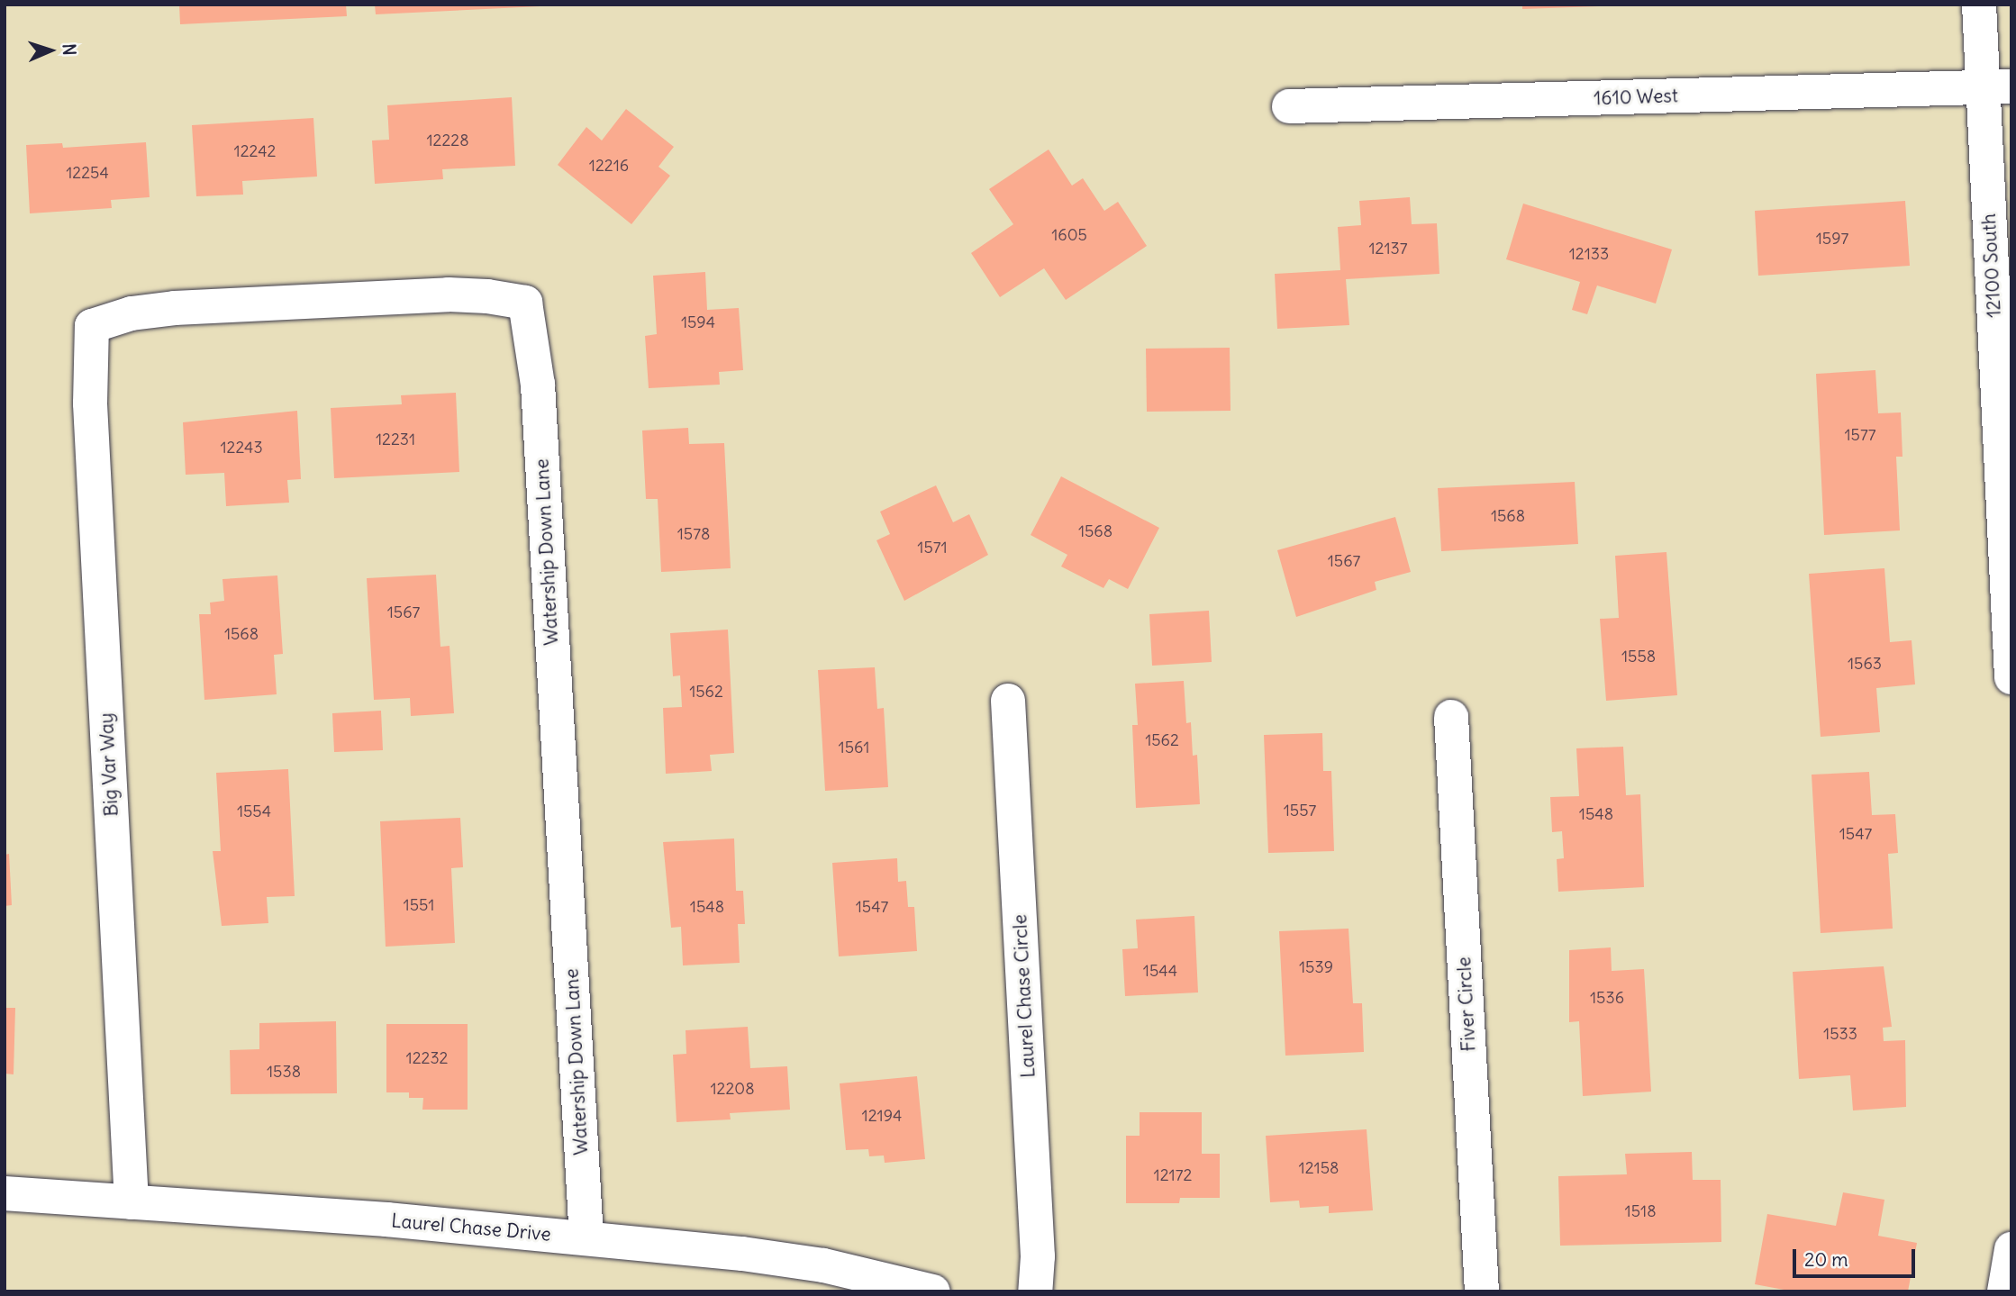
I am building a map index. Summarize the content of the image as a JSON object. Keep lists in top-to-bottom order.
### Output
{
  "streets": {
    "street": [
      "1610 West",
      "12100 South",
      "Watership Down Lane",
      "Big Var Way",
      "Laurel Chase Circle",
      "Fiver Circle",
      "Laurel Chase Drive"
    ]
  },
  "crossings": [
    ["1610 West", "12100 South"],
    ["Watership Down Lane", "Big Var Way"],
    ["Watership Down Lane", "Laurel Chase Drive"],
    ["Big Var Way", "Laurel Chase Drive"]
  ],
  "house_numbers": [
    "12228",
    "12242",
    "12216",
    "12254",
    "1605",
    "1597",
    "12137",
    "12133",
    "1594",
    "1577",
    "12231",
    "12243",
    "1568",
    "1568",
    "1578",
    "1571",
    "1567",
    "1567",
    "1568",
    "1558",
    "1563",
    "1562",
    "1562",
    "1561",
    "1557",
    "1554",
    "1548",
    "1547",
    "1551",
    "1548",
    "1547",
    "1539",
    "1544",
    "1536",
    "1533",
    "12232",
    "1538",
    "12208",
    "12194",
    "12158",
    "12172",
    "1518"
  ],
  "scale_bar": "20 m",
  "north": "right"
}
